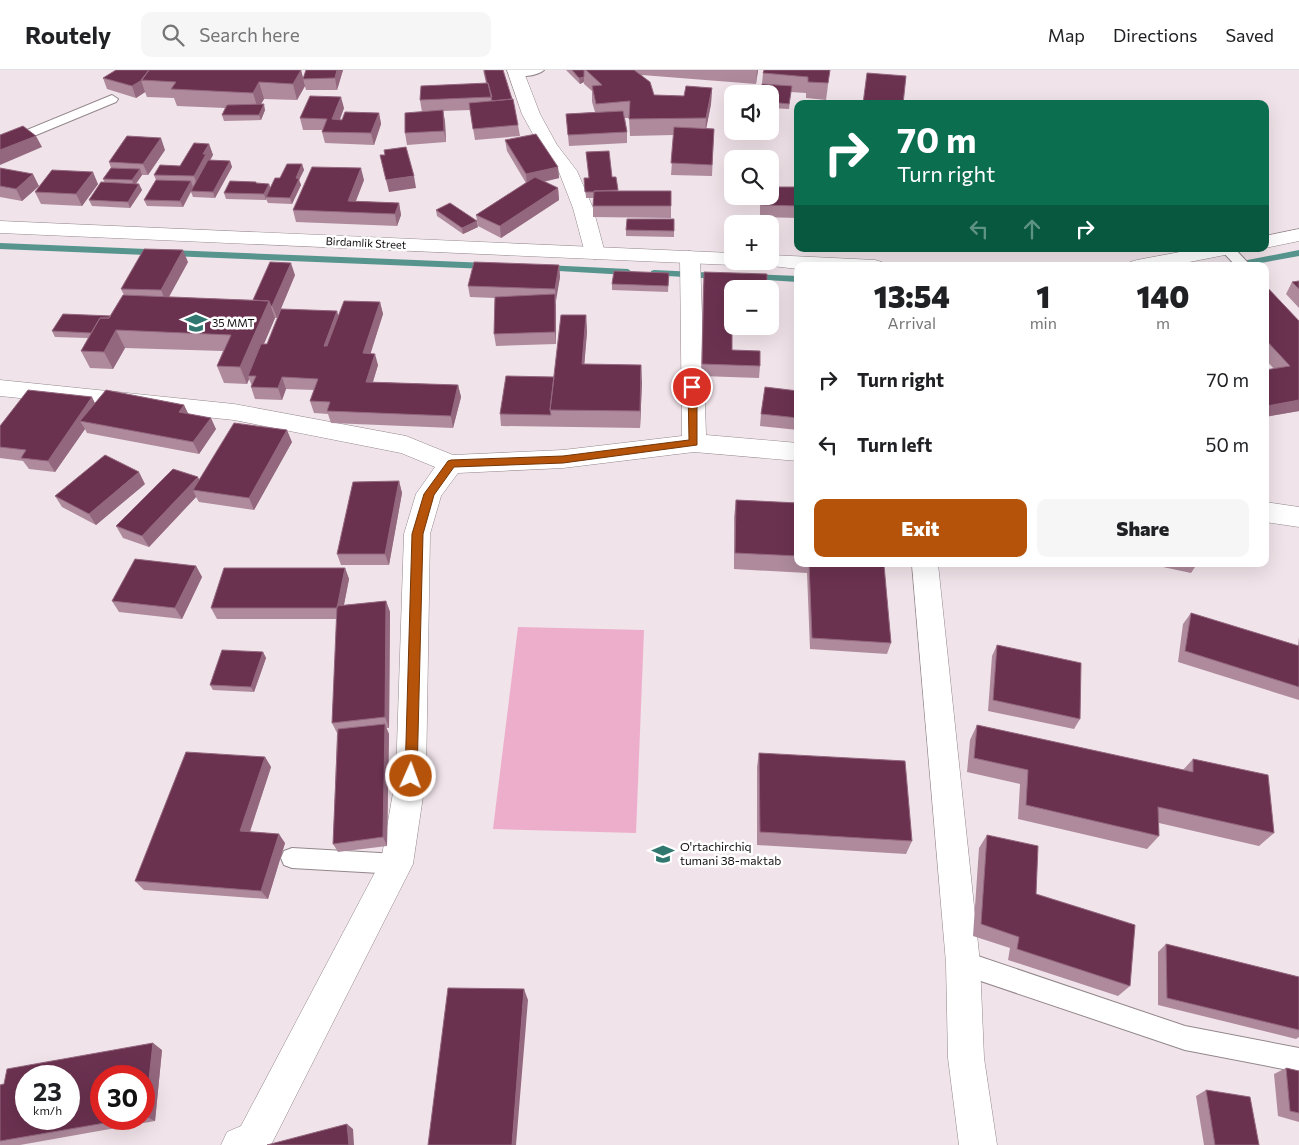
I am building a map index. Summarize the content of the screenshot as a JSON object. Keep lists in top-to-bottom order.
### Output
{
  "streets": {
    "street": ["Birdamlik Street"]
  },
  "places": {
    "school or university": ["35 MMT", "O'rtachirchiq tumani 38-maktab"]
  },
  "page": {
    "header": "Routely",
    "search": "Search here",
    "nav": ["Map", "Directions", "Saved"],
    "map_buttons": ["+", "−"],
    "turn": ["70 m", "Turn right"],
    "eta": [
      "13:54",
      "Arrival",
      "1",
      "min",
      "140",
      "m"
    ],
    "list": [
      {
        "name": "Turn right",
        "value": "70 m"
      },
      {
        "name": "Turn left",
        "value": "50 m"
      }
    ],
    "buttons": ["Exit", "Share"],
    "speed": "23 km/h",
    "limit": "30"
  }
}
